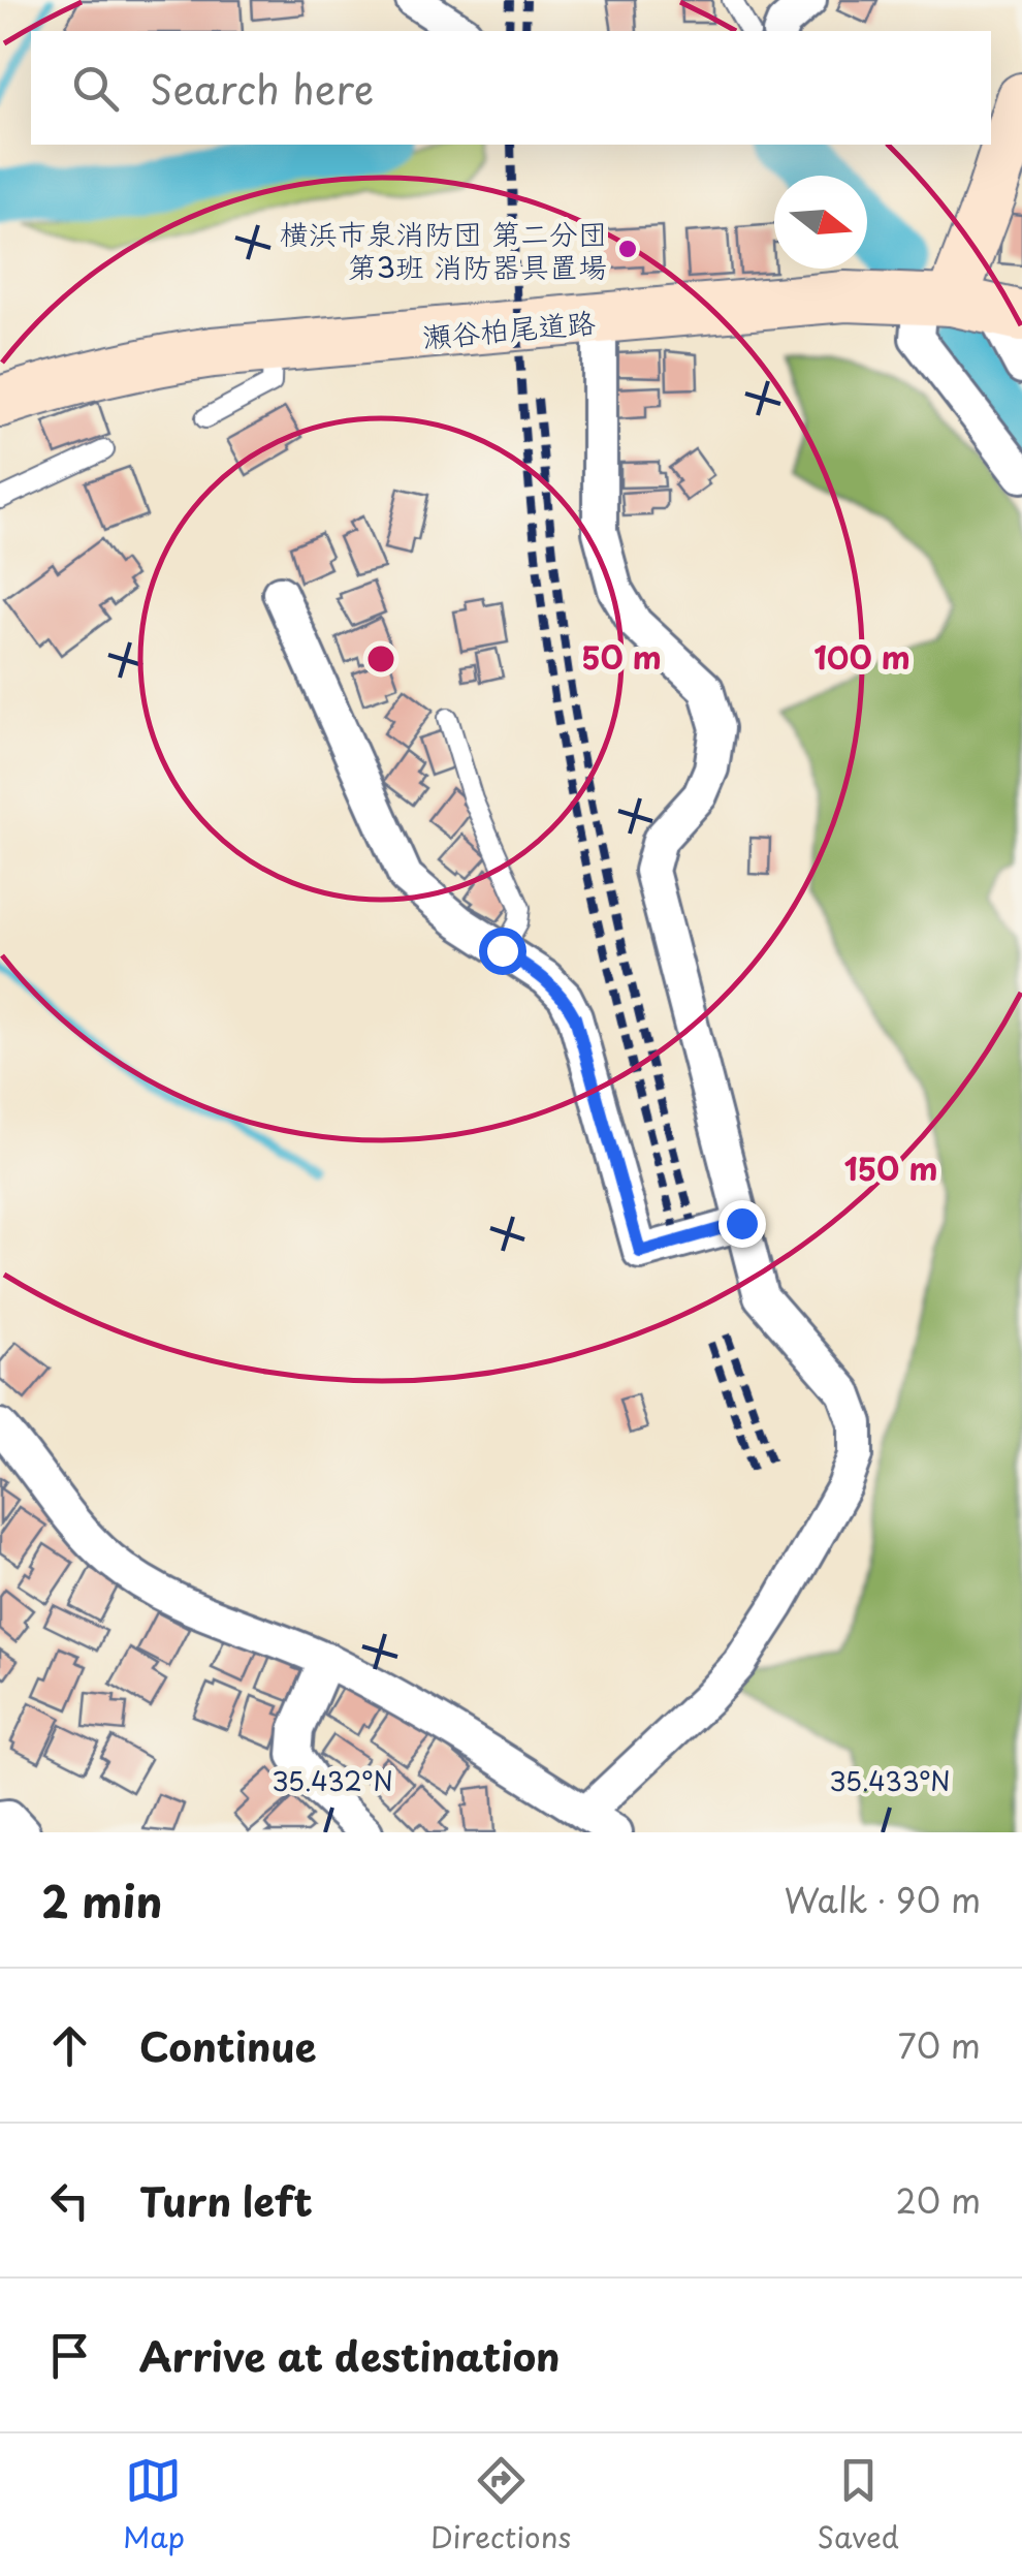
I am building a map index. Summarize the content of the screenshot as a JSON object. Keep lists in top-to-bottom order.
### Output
{
  "streets": {
    "main road": ["瀬谷柏尾道路"]
  },
  "places": ["横浜市泉消防団 第二分団 第3班 消防器具置場"],
  "north": "right",
  "page": {
    "search": "Search here",
    "heading": ["2 min", "Walk · 90 m"],
    "list": [
      ["Continue", "70 m"],
      ["Turn left", "20 m"],
      "Arrive at destination"
    ],
    "nav": ["Map", "Directions", "Saved"]
  },
  "coordinates": ["35.432°N", "35.433°N"],
  "rings": ["50 m", "100 m", "150 m"]
}
